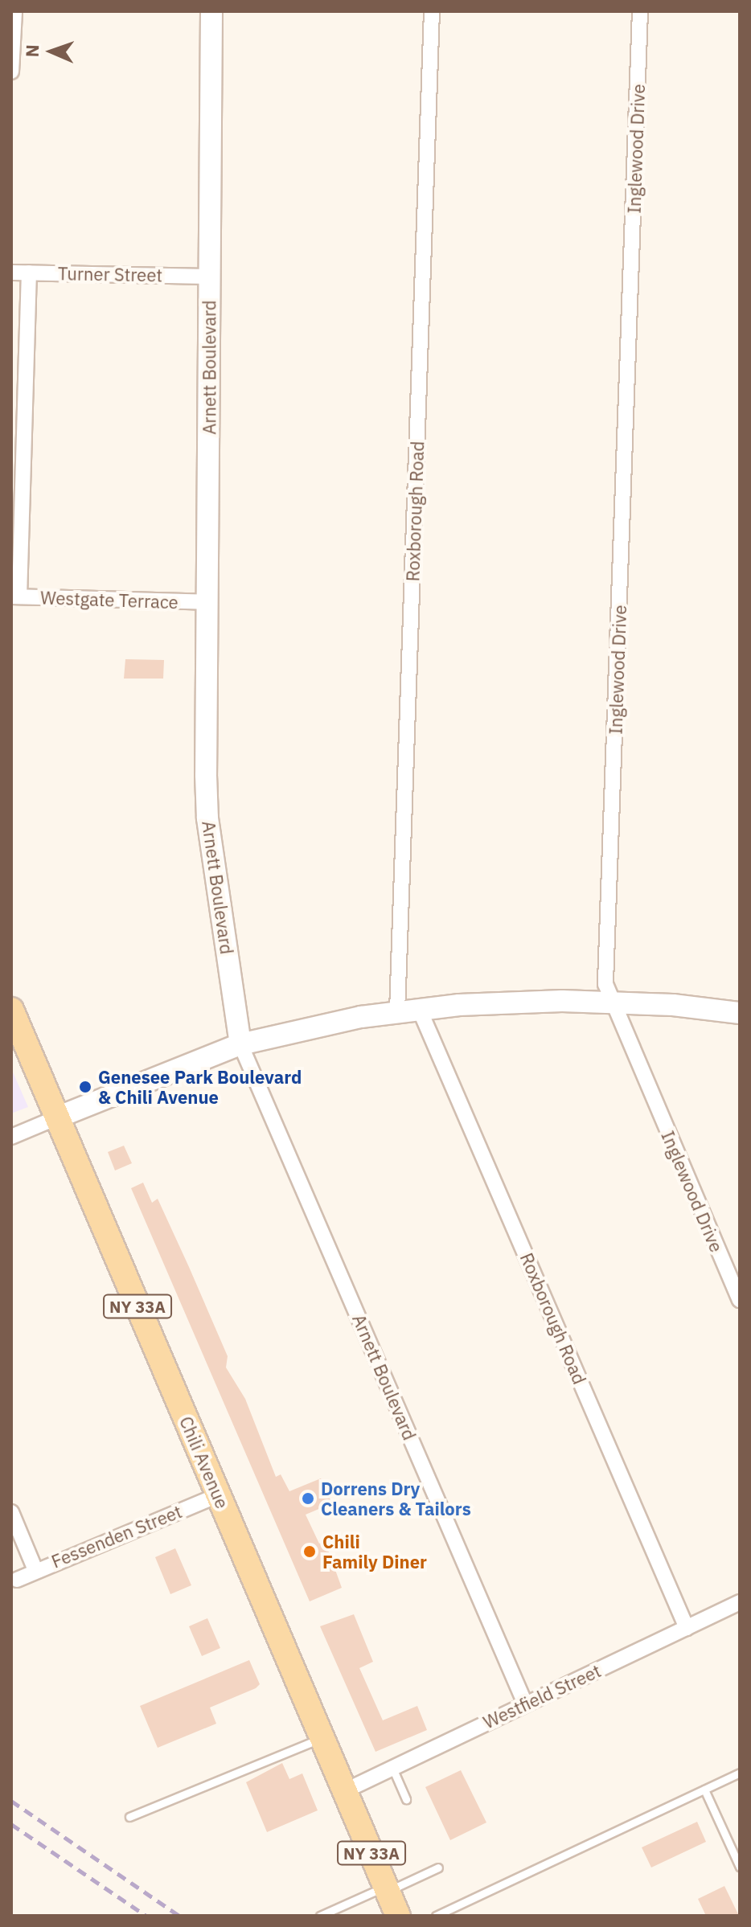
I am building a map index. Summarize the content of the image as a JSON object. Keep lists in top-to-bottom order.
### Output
{
  "streets": {
    "main road": ["NY 33A", "Chili Avenue"],
    "street": [
      "Inglewood Drive",
      "Turner Street",
      "Arnett Boulevard",
      "Roxborough Road",
      "Westgate Terrace",
      "Fessenden Street",
      "Westfield Street"
    ]
  },
  "crossings": [
    ["Turner Street", "Arnett Boulevard"],
    ["Arnett Boulevard", "Westgate Terrace"],
    ["Arnett Boulevard", "Westfield Street"],
    ["Roxborough Road", "Westfield Street"],
    ["Chili Avenue", "Fessenden Street"],
    ["Chili Avenue", "Westfield Street"]
  ],
  "places": ["Genesee Park Boulevard & Chili Avenue", "Dorrens Dry Cleaners & Tailors", "Chili Family Diner"],
  "north": "left"
}
